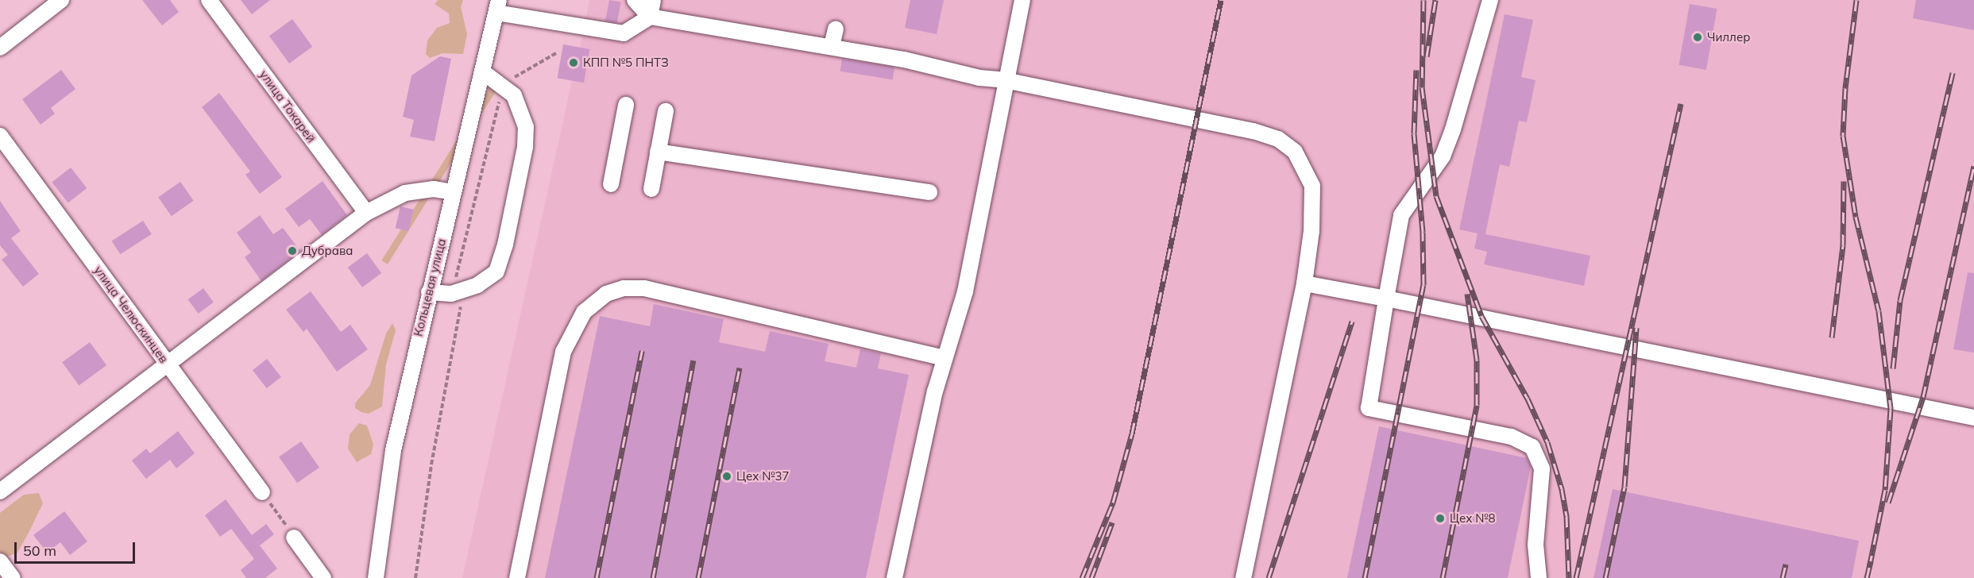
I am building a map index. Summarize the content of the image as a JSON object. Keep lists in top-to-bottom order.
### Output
{
  "streets": {
    "street": ["улица Токарей", "Кольцевая улица", "улица Челюскинцев"]
  },
  "places": [
    "Чиллер",
    "КПП №5 ПНТЗ",
    "Дубрава",
    "Цех №37",
    "Цех №8"
  ],
  "scale_bar": "50 m"
}
